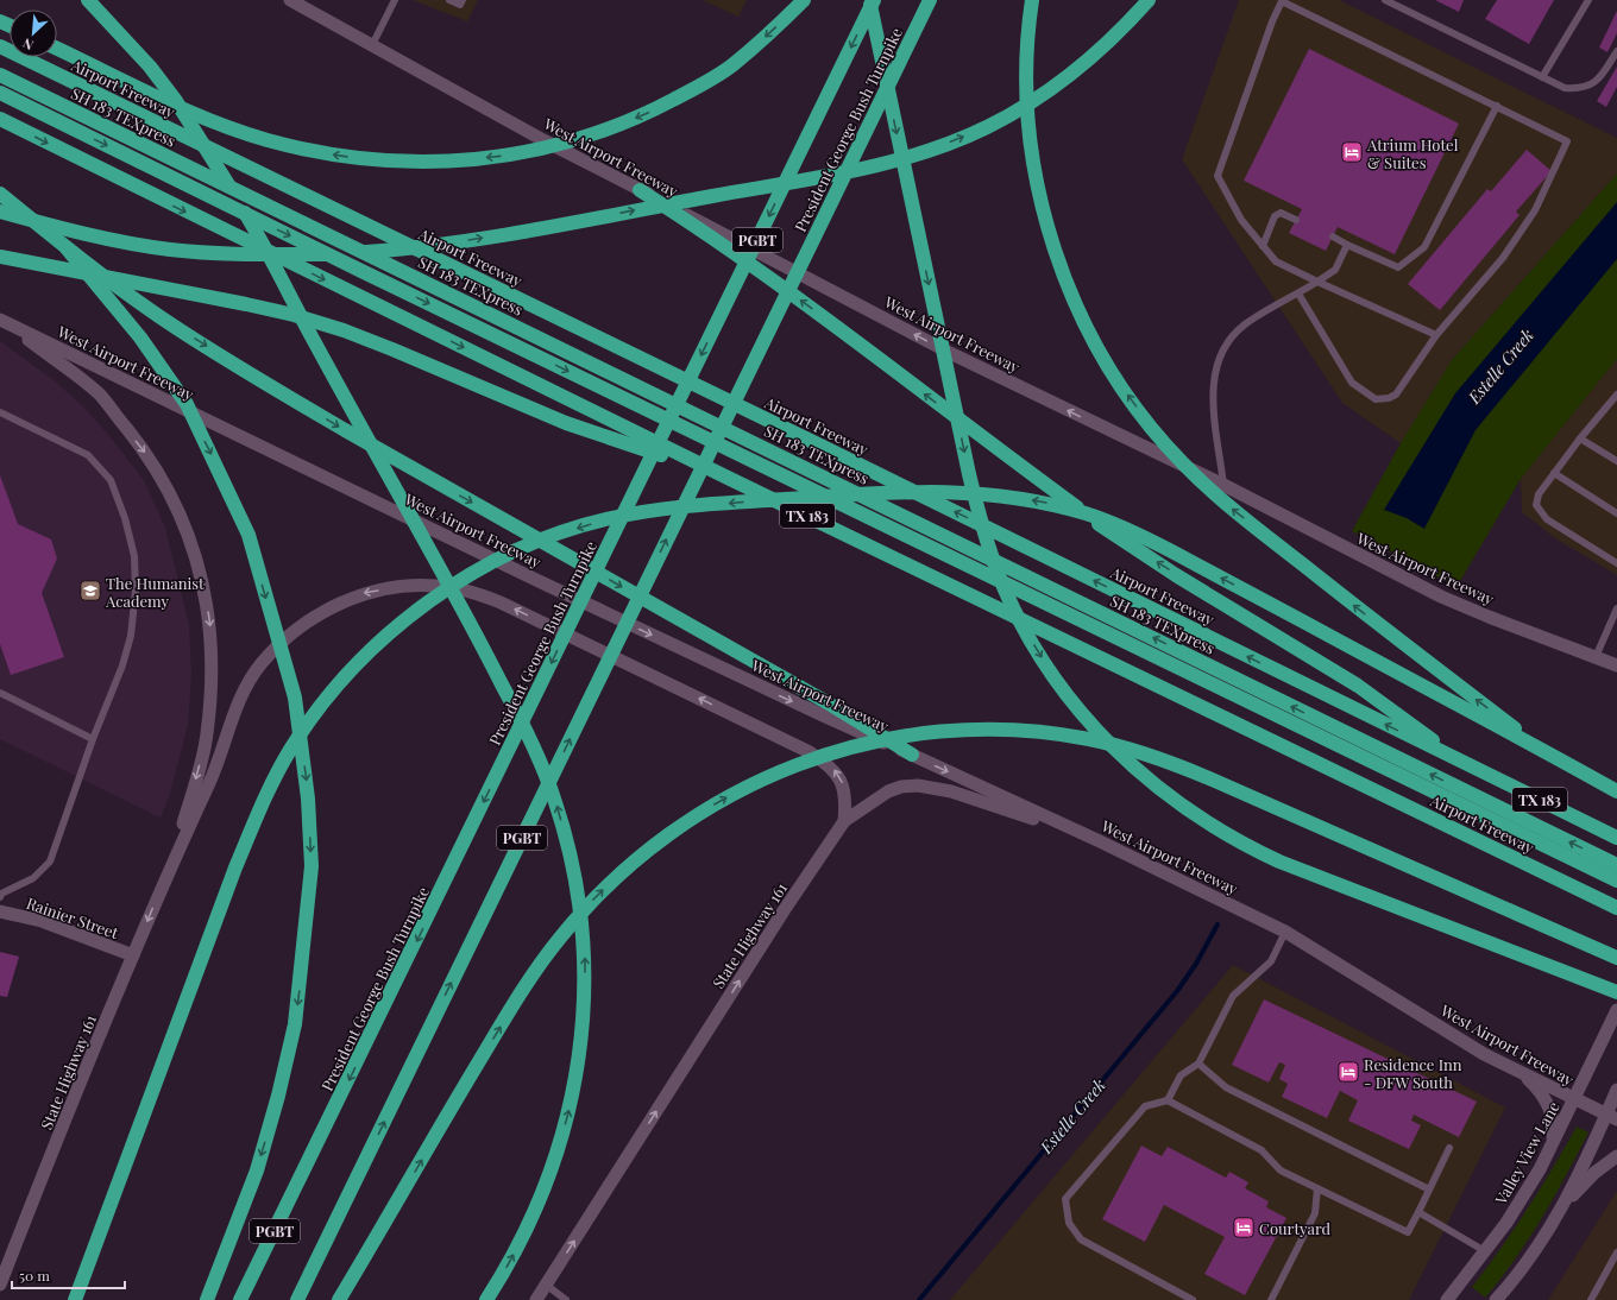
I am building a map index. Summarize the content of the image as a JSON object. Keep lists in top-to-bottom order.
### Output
{
  "streets": {
    "highway": [
      "Airport Freeway",
      "SH 183 TEXpress",
      "President George Bush Turnpike",
      "PGBT",
      "TX 183"
    ],
    "main road": [
      "West Airport Freeway",
      "Rainier Street",
      "State Highway 161",
      "Valley View Lane"
    ]
  },
  "crossings": [
    ["West Airport Freeway", "State Highway 161"],
    ["West Airport Freeway", "Valley View Lane"],
    ["Rainier Street", "State Highway 161"]
  ],
  "water": ["Estelle Creek"],
  "places": {
    "hotel": ["Atrium Hotel & Suites", "Residence Inn - DFW South", "Courtyard"],
    "school or university": ["The Humanist Academy"]
  },
  "scale_bar": "50 m",
  "north": "bottom left"
}
